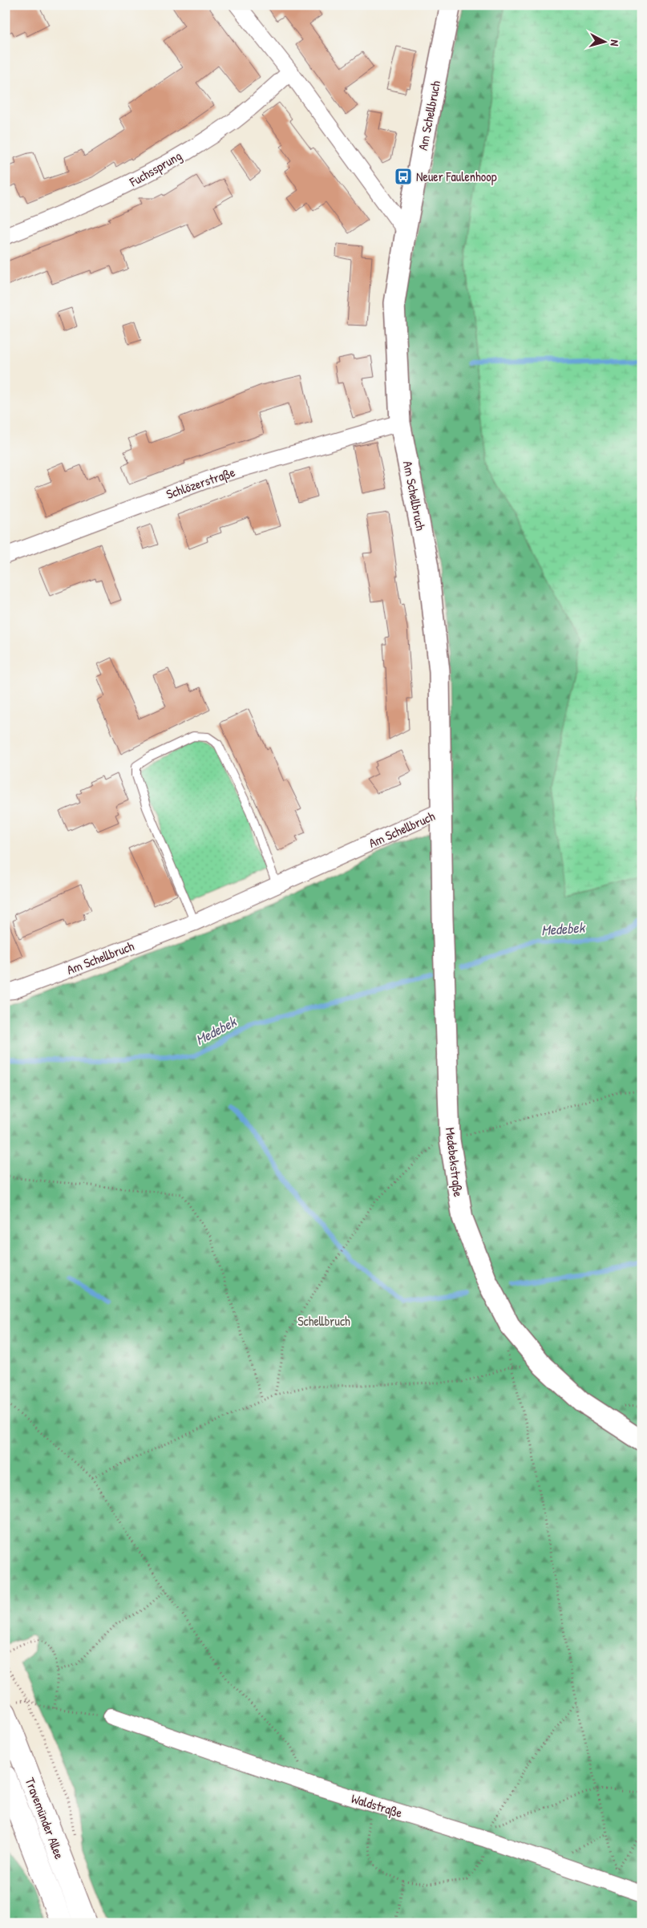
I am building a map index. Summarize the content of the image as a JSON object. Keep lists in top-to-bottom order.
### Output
{
  "streets": {
    "highway": ["Travemünder Allee"],
    "street": [
      "Am Schellbruch",
      "Fuchssprung",
      "Schlözerstraße",
      "Medebekstraße",
      "Waldstraße"
    ]
  },
  "crossings": [
    ["Am Schellbruch", "Schlözerstraße"],
    ["Am Schellbruch", "Medebekstraße"]
  ],
  "water": ["Medebek"],
  "parks": ["Schellbruch"],
  "places": {
    "bus stop": ["Neuer Faulenhoop"]
  },
  "north": "right"
}
